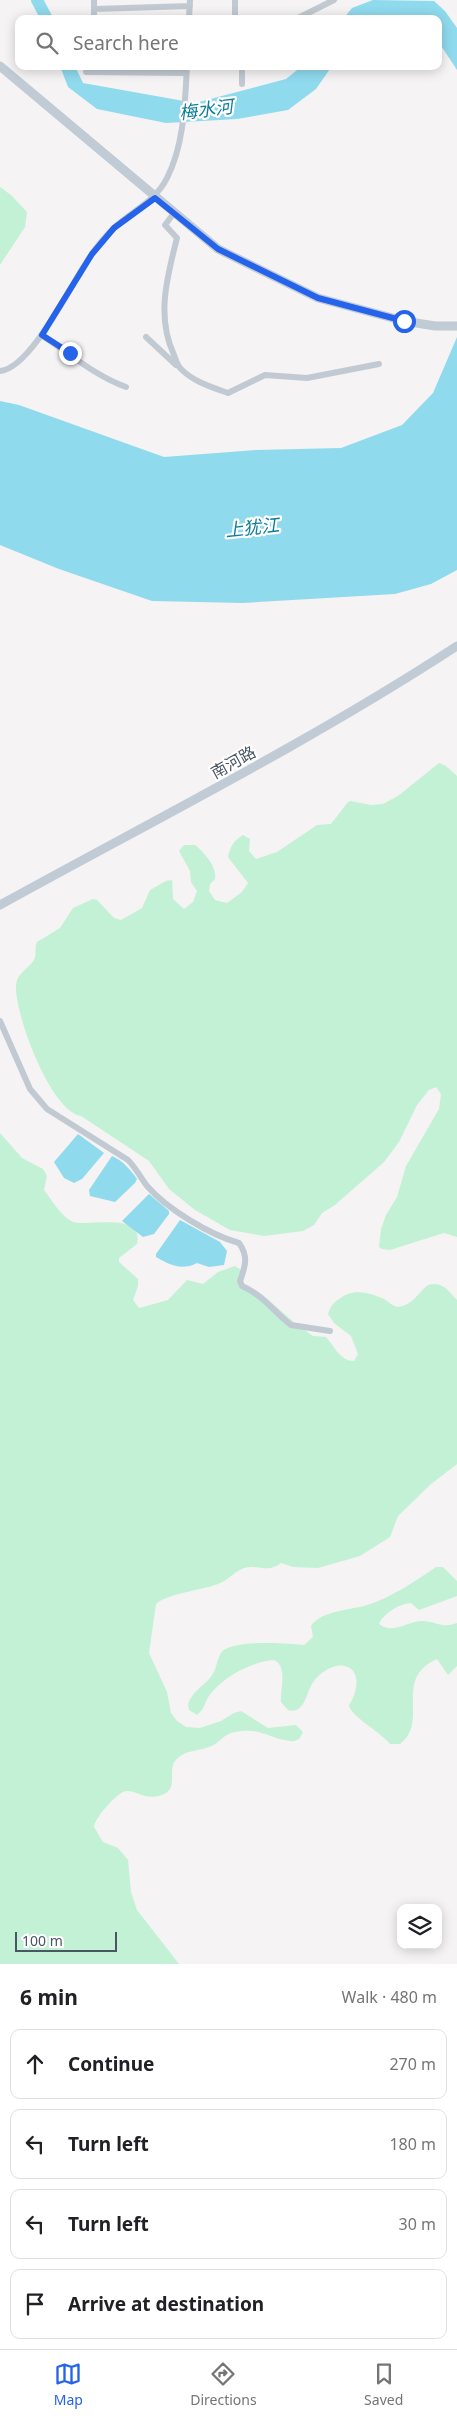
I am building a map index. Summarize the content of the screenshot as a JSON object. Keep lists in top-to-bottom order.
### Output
{
  "streets": {
    "main road": ["南河路"]
  },
  "water": ["梅水河", "上犹江"],
  "scale_bar": "100 m",
  "page": {
    "search": "Search here",
    "scale": "100 m",
    "heading": ["6 min", "Walk · 480 m"],
    "list": [
      ["Continue", "270 m"],
      ["Turn left", "180 m"],
      ["Turn left", "30 m"],
      "Arrive at destination"
    ],
    "nav": ["Map", "Directions", "Saved"]
  }
}
